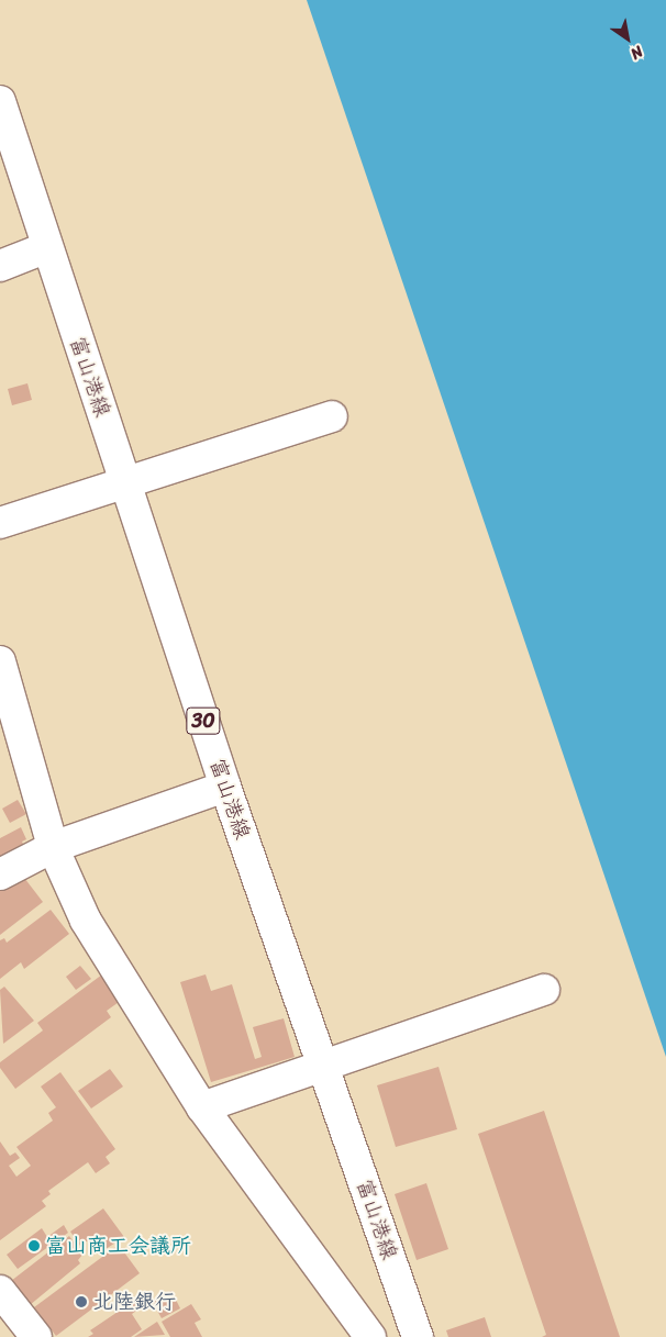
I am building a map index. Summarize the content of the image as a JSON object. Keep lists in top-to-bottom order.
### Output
{
  "streets": {
    "street": ["富山港線", "30"]
  },
  "places": ["富山商工会議所", "北陸銀行"],
  "north": "bottom right"
}
